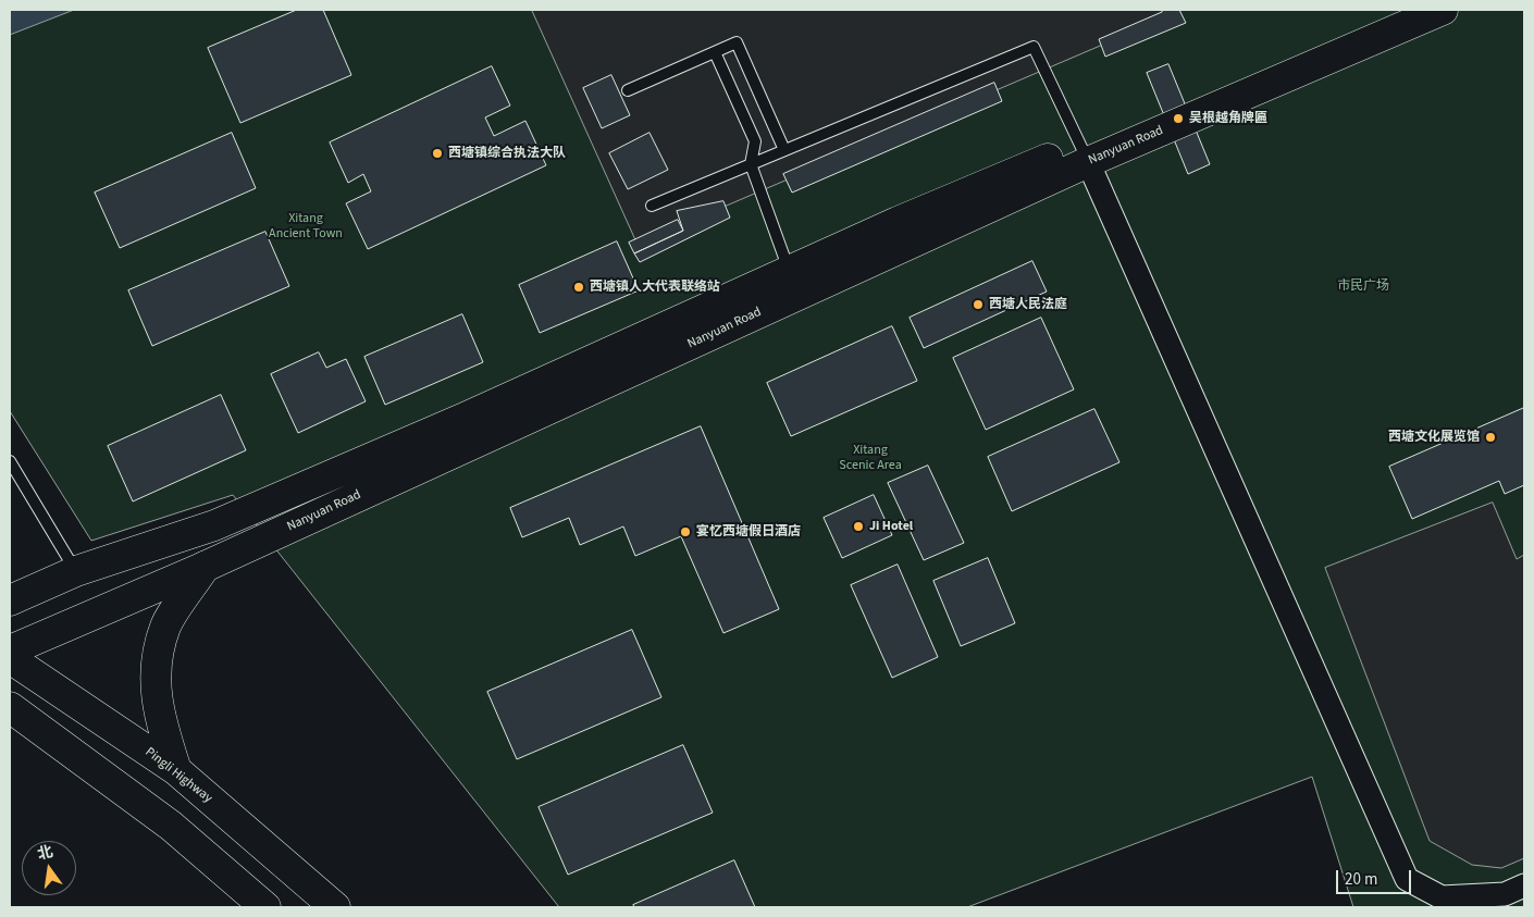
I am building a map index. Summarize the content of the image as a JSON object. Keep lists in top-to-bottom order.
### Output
{
  "streets": {
    "main road": ["Nanyuan Road", "Pingli Highway"]
  },
  "parks": ["Xitang Ancient Town", "市民广场", "Xitang Scenic Area"],
  "places": [
    "吴根越角牌匾",
    "西塘镇综合执法大队",
    "西塘镇人大代表联络站",
    "西塘人民法庭",
    "西塘文化展览馆",
    "Ji Hotel",
    "宴忆西塘假日酒店"
  ],
  "scale_bar": "20 m",
  "north": "top"
}
